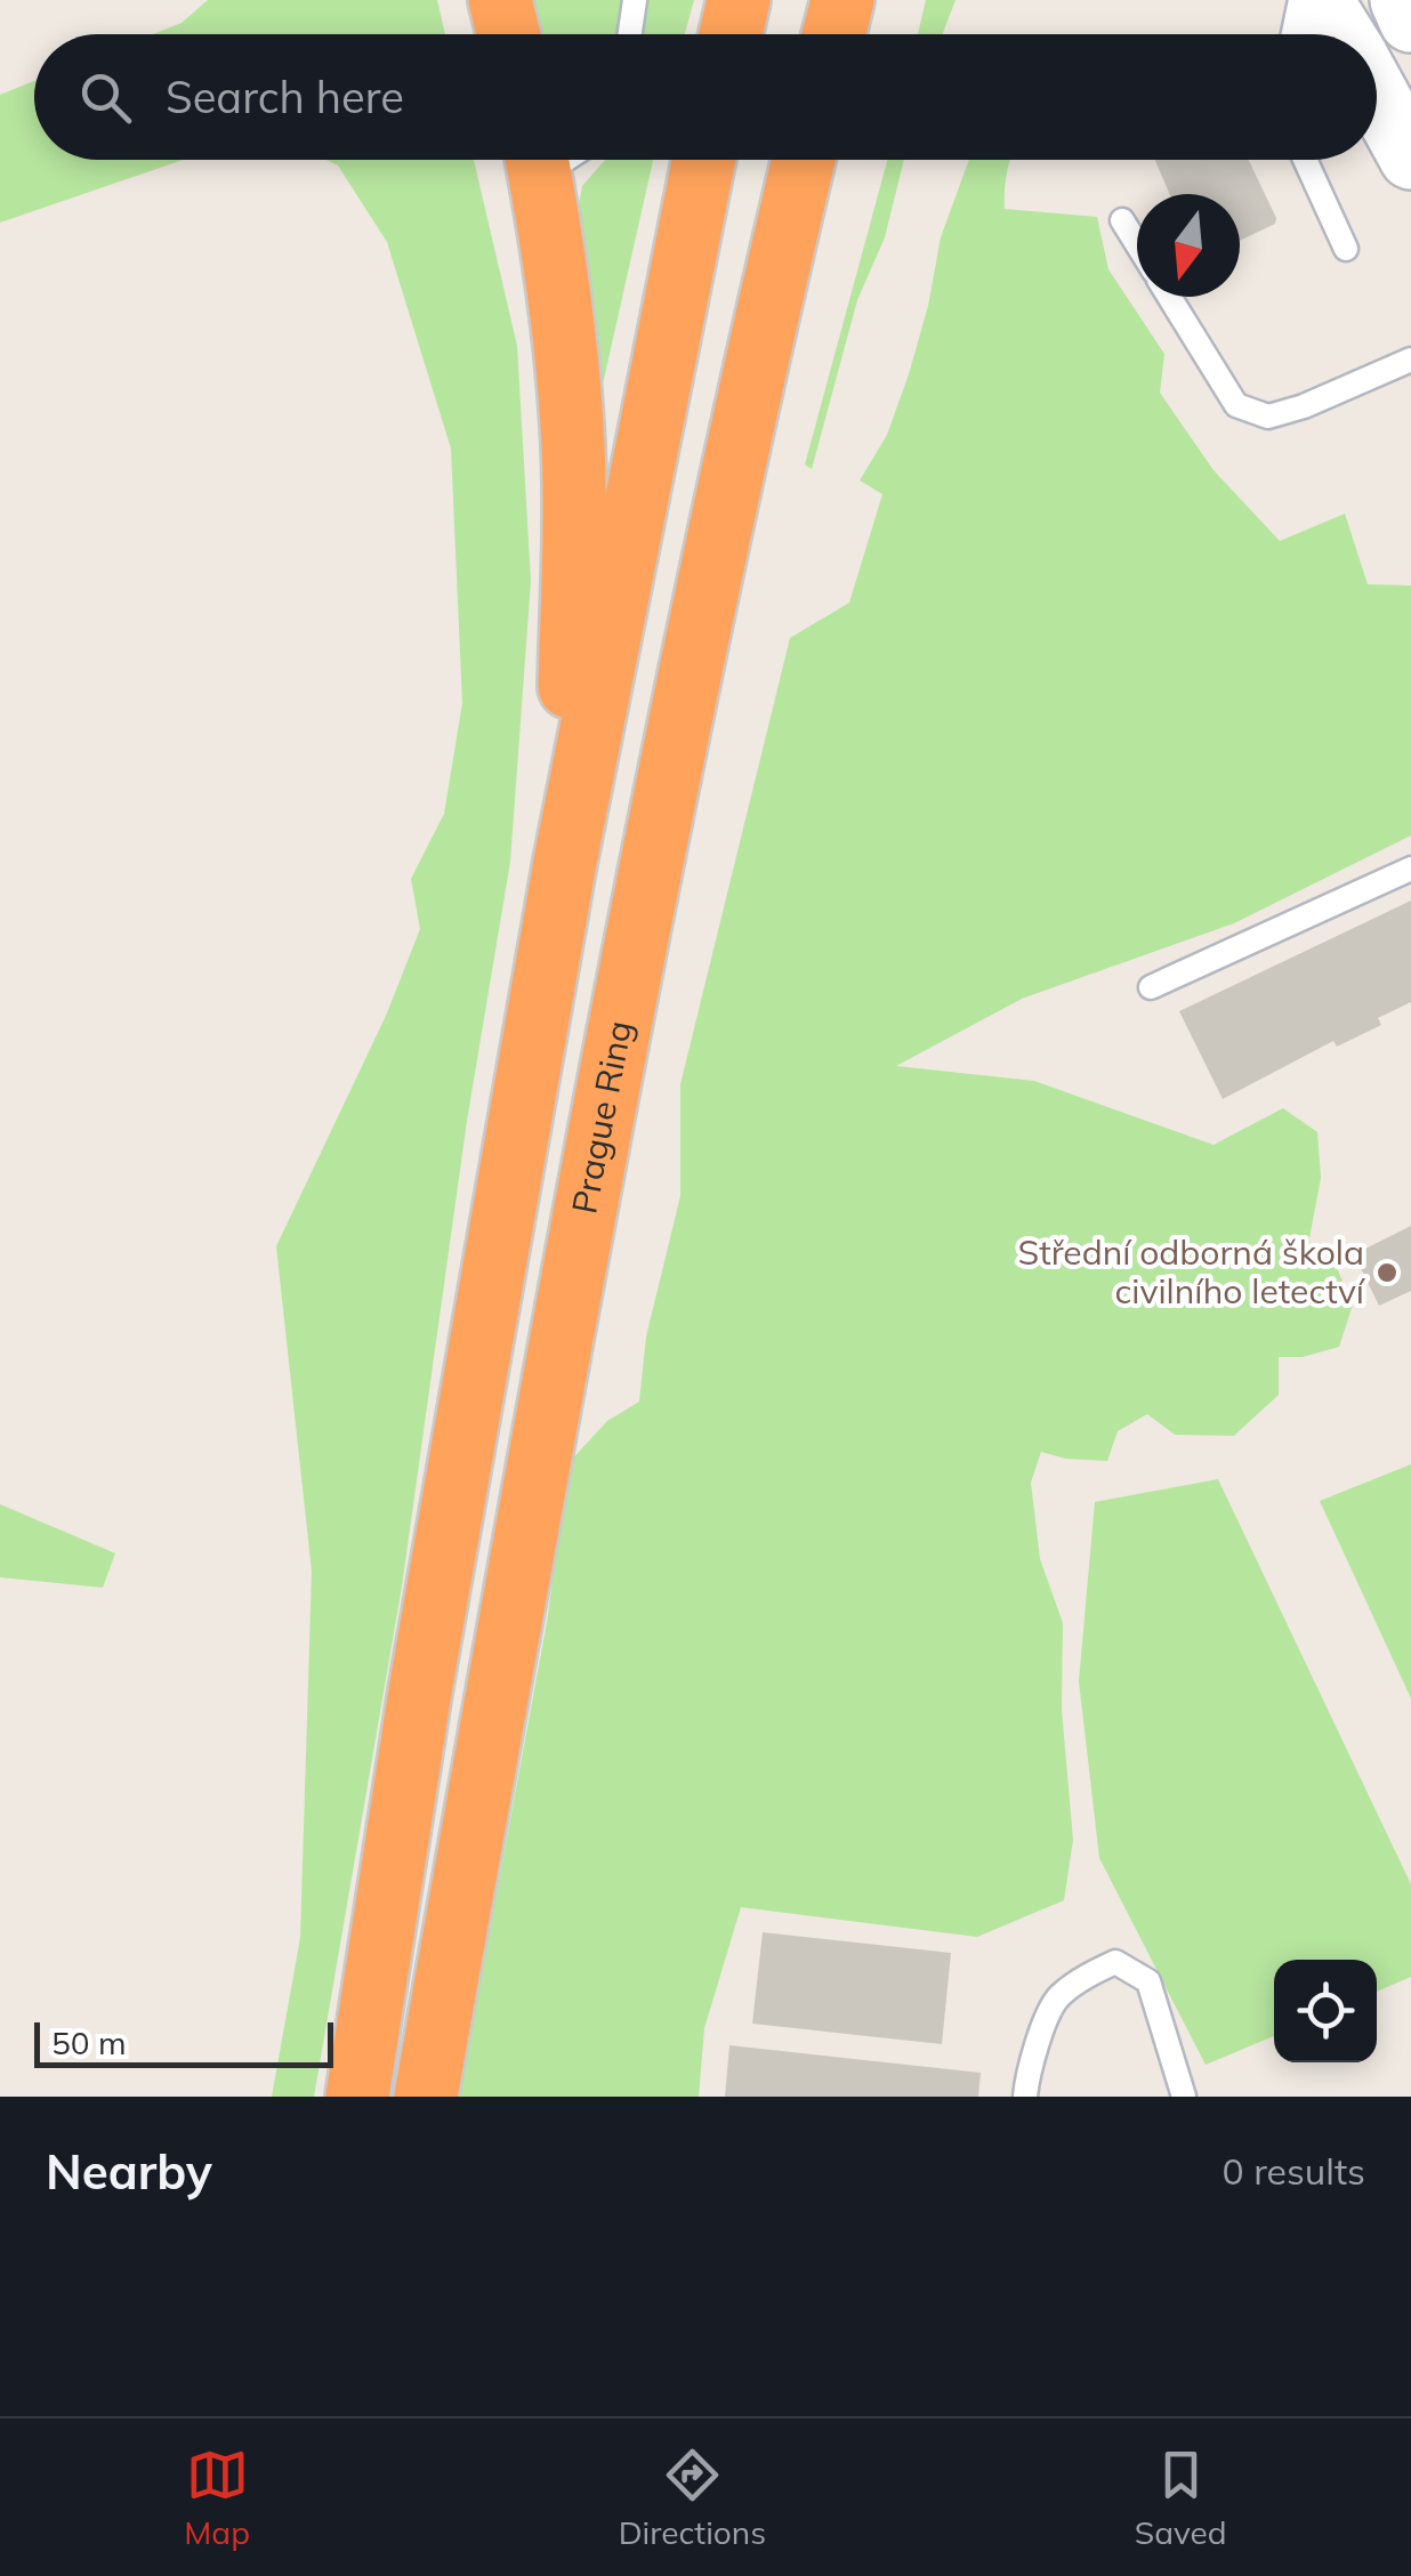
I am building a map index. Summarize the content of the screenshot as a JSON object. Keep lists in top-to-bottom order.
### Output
{
  "streets": {
    "highway": ["Prague Ring"]
  },
  "places": ["Střední odborná škola civilního letectví"],
  "scale_bar": "50 m",
  "north": "bottom",
  "page": {
    "search": "Search here",
    "scale": "50 m",
    "heading": ["Nearby", "0 results"],
    "nav": ["Map", "Directions", "Saved"]
  }
}
